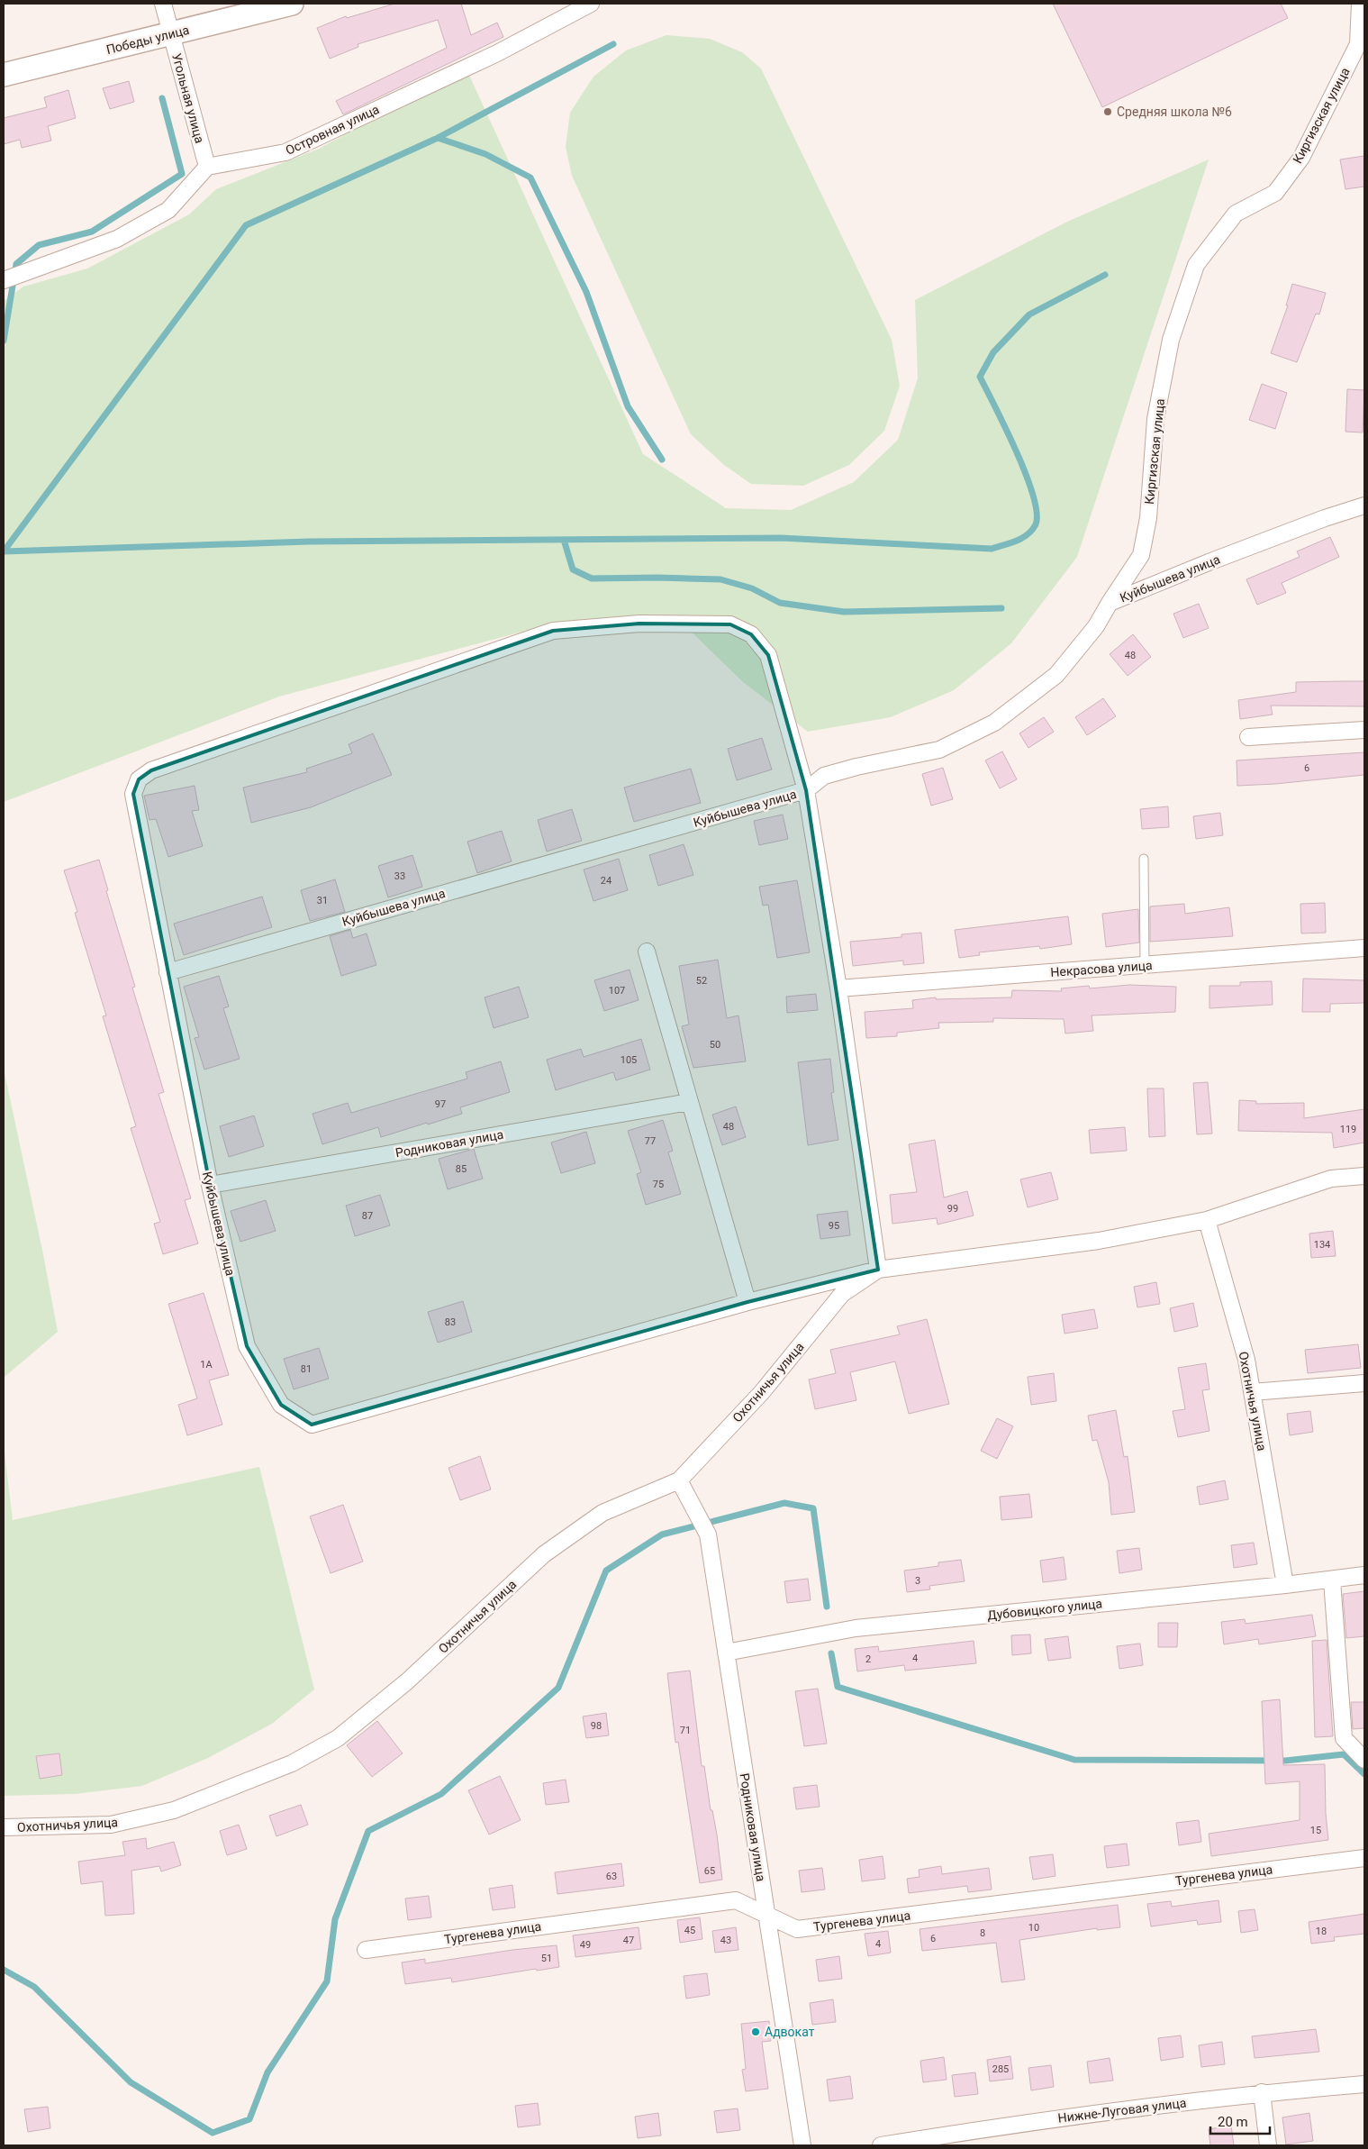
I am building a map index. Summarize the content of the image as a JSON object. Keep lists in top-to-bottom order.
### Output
{
  "streets": {
    "street": [
      "Победы улица",
      "Угольная улица",
      "Киргизская улица",
      "Островная улица",
      "Куйбышева улица",
      "Некрасова улица",
      "Родниковая улица",
      "Охотничья улица",
      "Дубовицкого улица",
      "Тургенева улица",
      "Нижне-Луговая улица"
    ]
  },
  "crossings": [
    ["Победы улица", "Угольная улица"],
    ["Угольная улица", "Островная улица"],
    ["Киргизская улица", "Куйбышева улица"],
    ["Куйбышева улица", "Родниковая улица"],
    ["Куйбышева улица", "Охотничья улица"],
    ["Родниковая улица", "Охотничья улица"],
    ["Родниковая улица", "Дубовицкого улица"],
    ["Родниковая улица", "Тургенева улица"],
    ["Охотничья улица", "Дубовицкого улица"]
  ],
  "places": ["Средняя школа №6", "Адвокат"],
  "house_numbers": [
    "48",
    "6",
    "33",
    "24",
    "31",
    "52",
    "107",
    "50",
    "105",
    "97",
    "48",
    "119",
    "77",
    "85",
    "75",
    "99",
    "87",
    "95",
    "134",
    "83",
    "1А",
    "81",
    "3",
    "4",
    "2",
    "98",
    "71",
    "15",
    "65",
    "63",
    "10",
    "45",
    "18",
    "8",
    "6",
    "47",
    "43",
    "4",
    "49",
    "51",
    "285"
  ],
  "scale_bar": "20 m"
}
